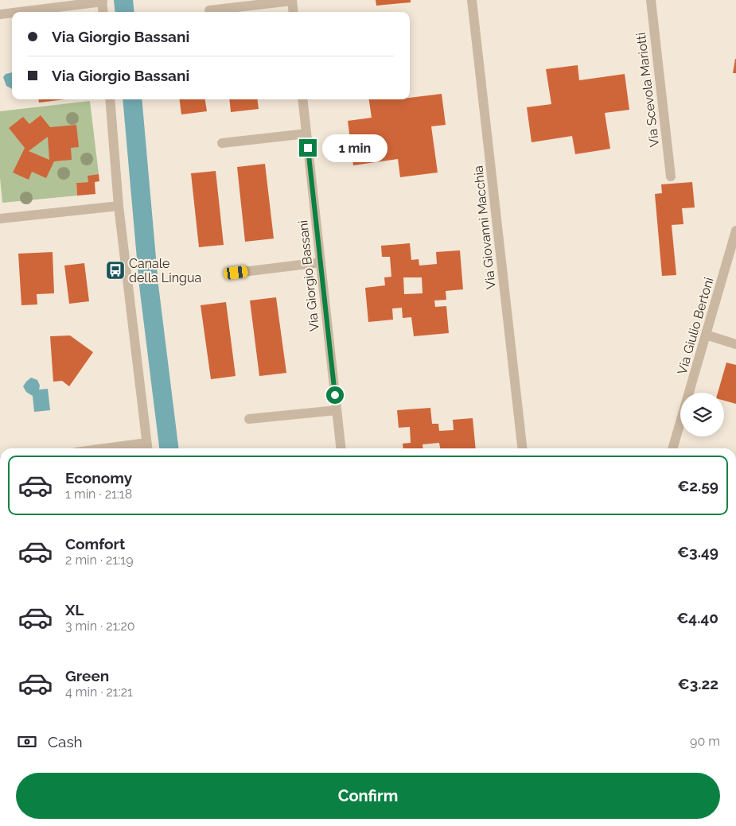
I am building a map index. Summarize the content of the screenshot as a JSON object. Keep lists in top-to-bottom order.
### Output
{
  "streets": {
    "street": [
      "Via Scevola Mariotti",
      "Via Giovanni Macchia",
      "Via Giorgio Bassani",
      "Via Giulio Bertoni"
    ]
  },
  "places": {
    "bus stop": ["Canale della Lingua"]
  },
  "page": {
    "banner": ["Via Giorgio Bassani", "Via Giorgio Bassani"],
    "bubble": "1 min",
    "list": [
      {
        "name": "Economy",
        "note": "1 min · 21:18",
        "value": "€2.59"
      },
      {
        "name": "Comfort",
        "note": "2 min · 21:19",
        "value": "€3.49"
      },
      {
        "name": "XL",
        "note": "3 min · 21:20",
        "value": "€4.40"
      },
      {
        "name": "Green",
        "note": "4 min · 21:21",
        "value": "€3.22"
      }
    ],
    "pay": ["Cash", "90 m"],
    "buttons": "Confirm"
  }
}
